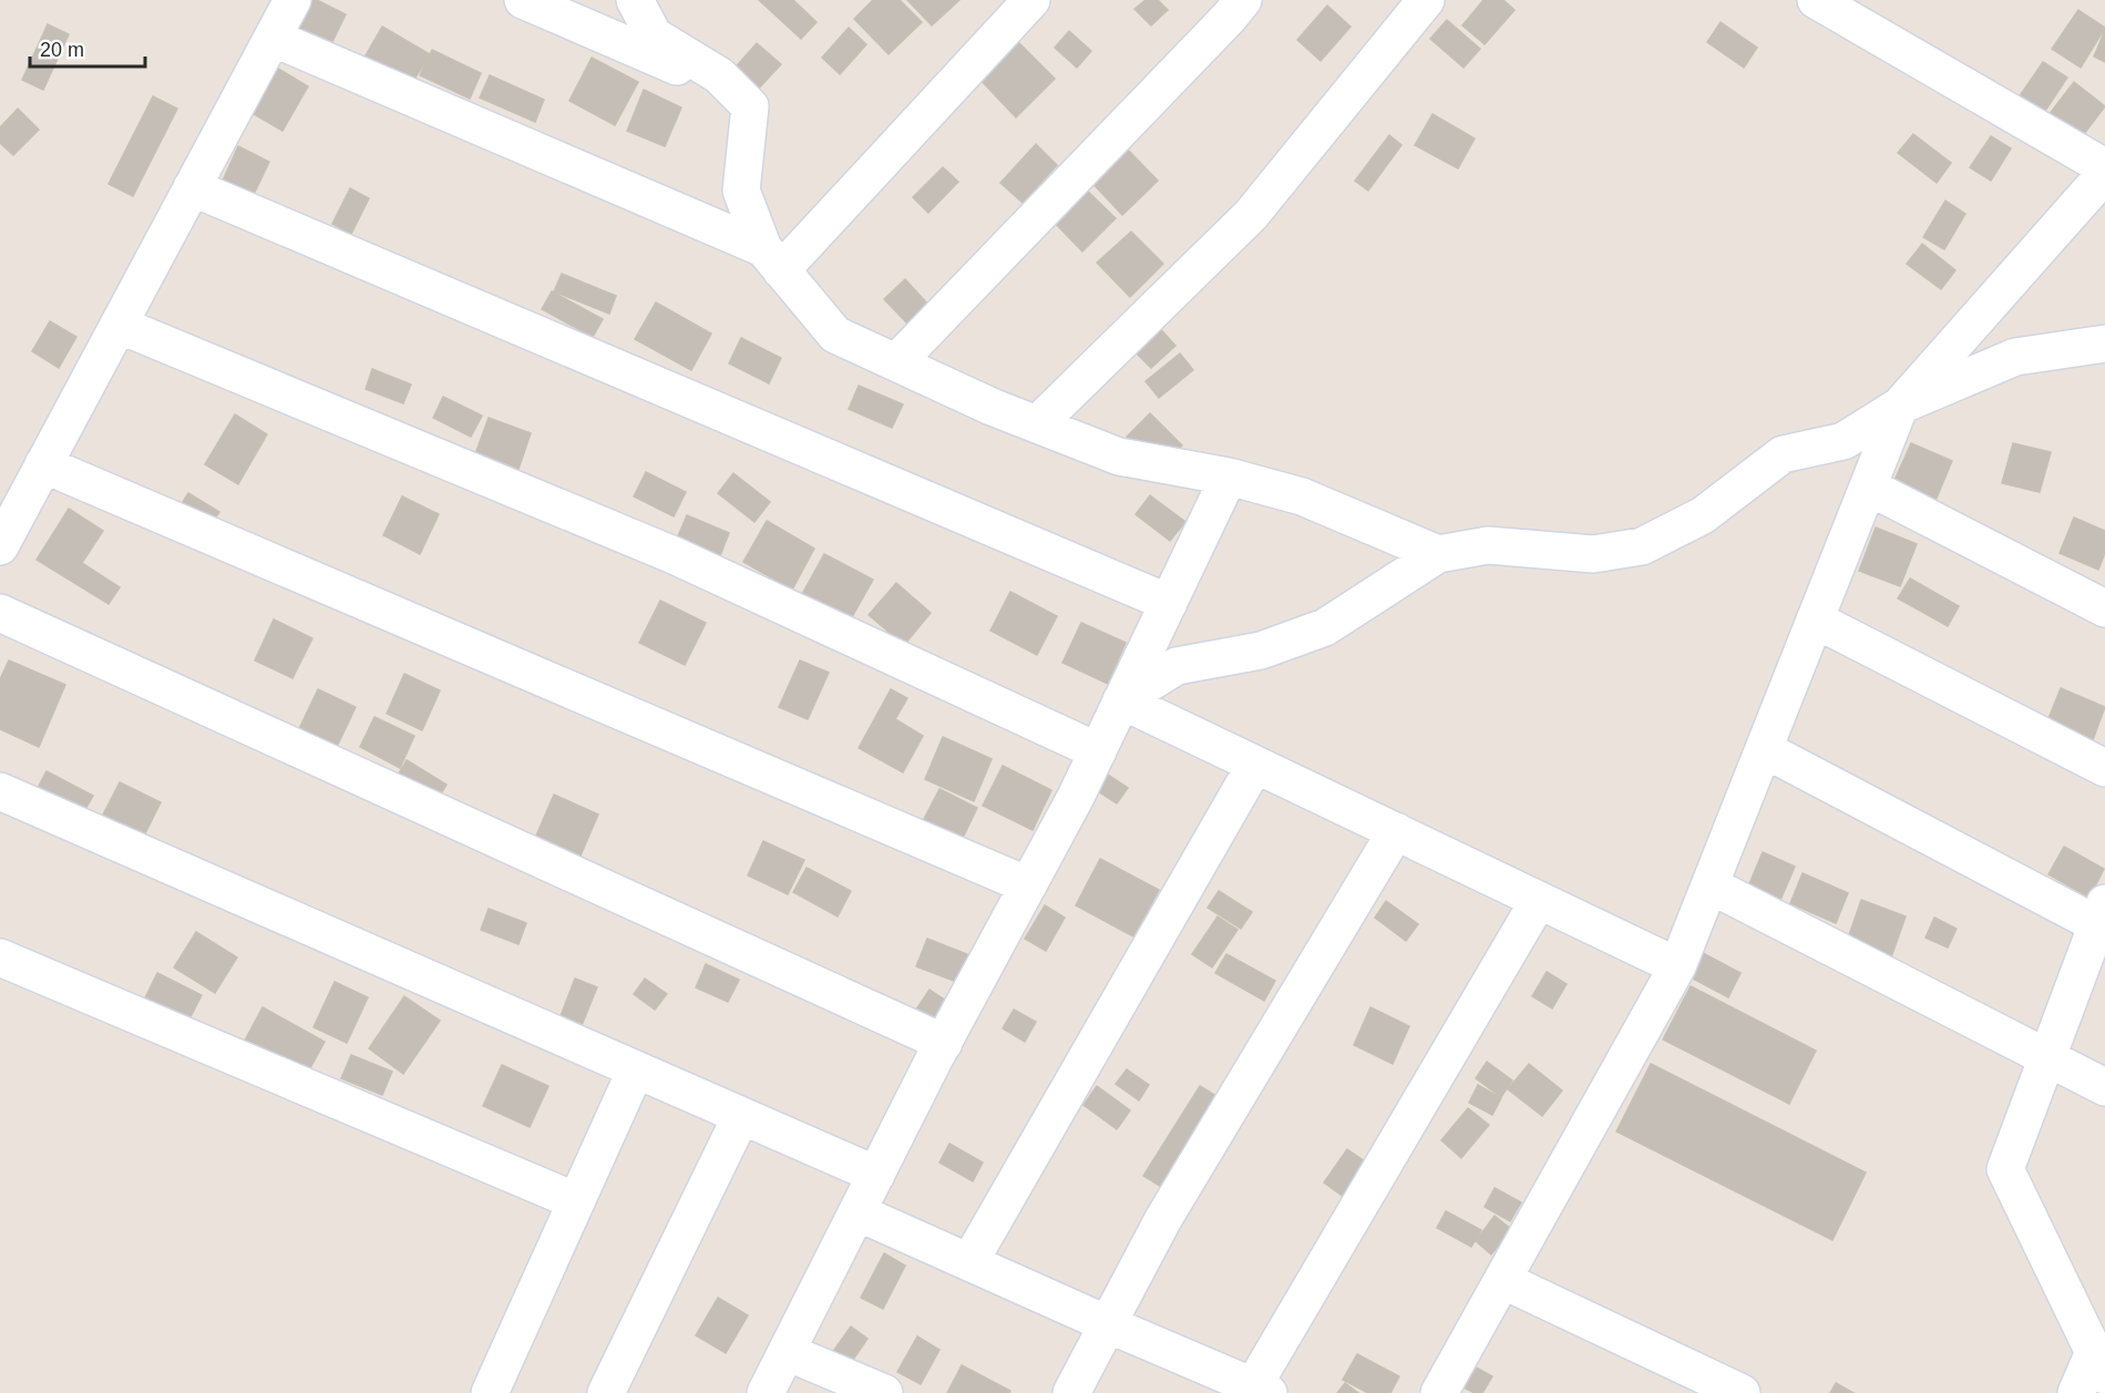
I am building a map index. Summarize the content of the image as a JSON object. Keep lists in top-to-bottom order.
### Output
{
  "scale_bar": "20 m"
}
